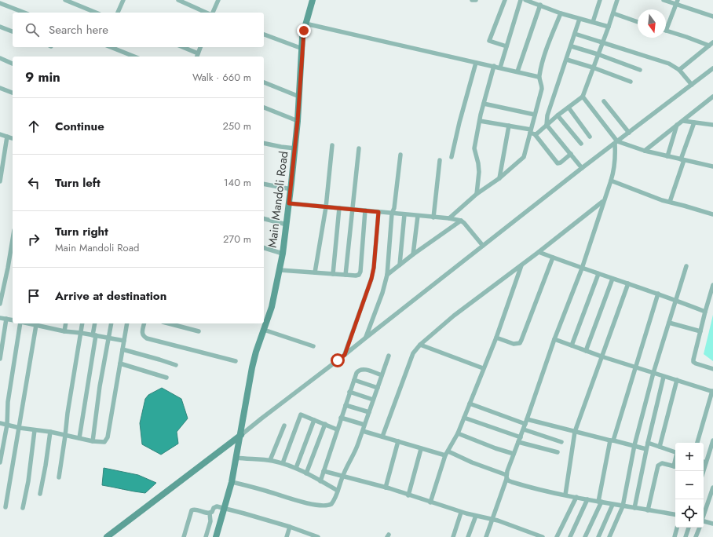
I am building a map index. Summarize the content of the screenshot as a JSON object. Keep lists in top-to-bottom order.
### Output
{
  "streets": {
    "street": ["Main Mandoli Road"]
  },
  "north": "bottom",
  "page": {
    "search": "Search here",
    "heading": ["9 min", "Walk · 660 m"],
    "list": [
      ["Continue", "250 m"],
      ["Turn left", "140 m"],
      ["Turn right", "Main Mandoli Road", "270 m"],
      "Arrive at destination"
    ],
    "map_buttons": ["+", "−"]
  }
}
